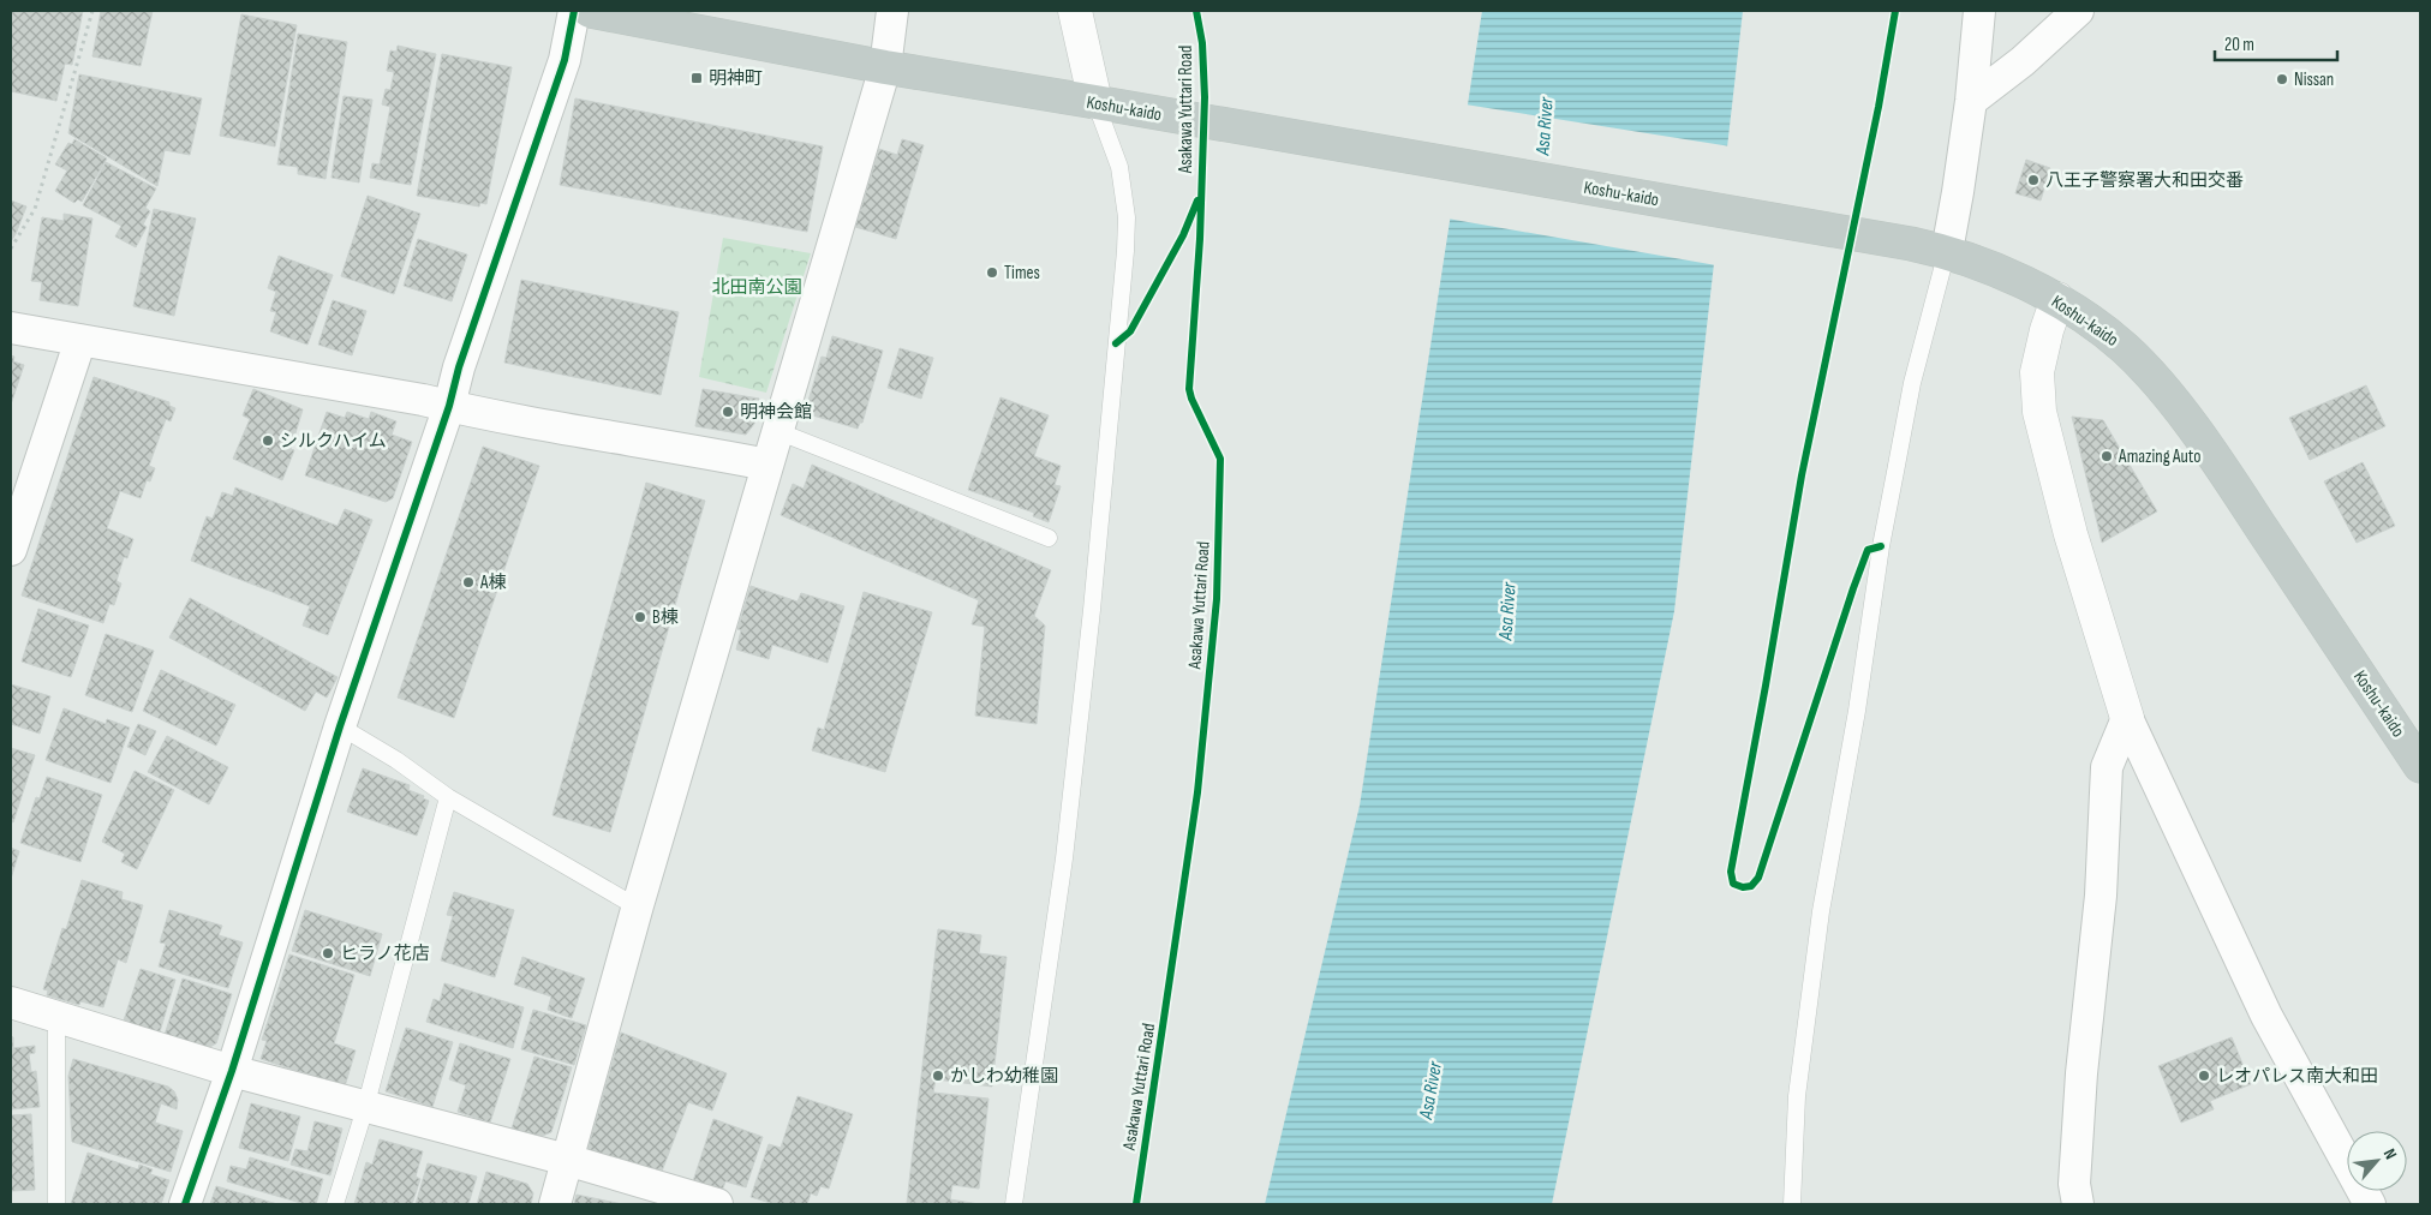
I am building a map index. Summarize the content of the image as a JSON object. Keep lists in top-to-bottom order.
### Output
{
  "streets": {
    "highway": ["Koshu-kaido"],
    "cycle path": ["Asakawa Yuttari Road"]
  },
  "water": ["Asa River"],
  "parks": ["北田南公園"],
  "places": {
    "transit": ["明神町"],
    "other": [
      "Nissan",
      "八王子警察署大和田交番",
      "Times",
      "明神会館",
      "シルクハイム",
      "Amazing Auto",
      "A棟",
      "B棟",
      "ヒラノ花店",
      "かしわ幼稚園",
      "レオパレス南大和田"
    ]
  },
  "scale_bar": "20 m",
  "north": "top right"
}
